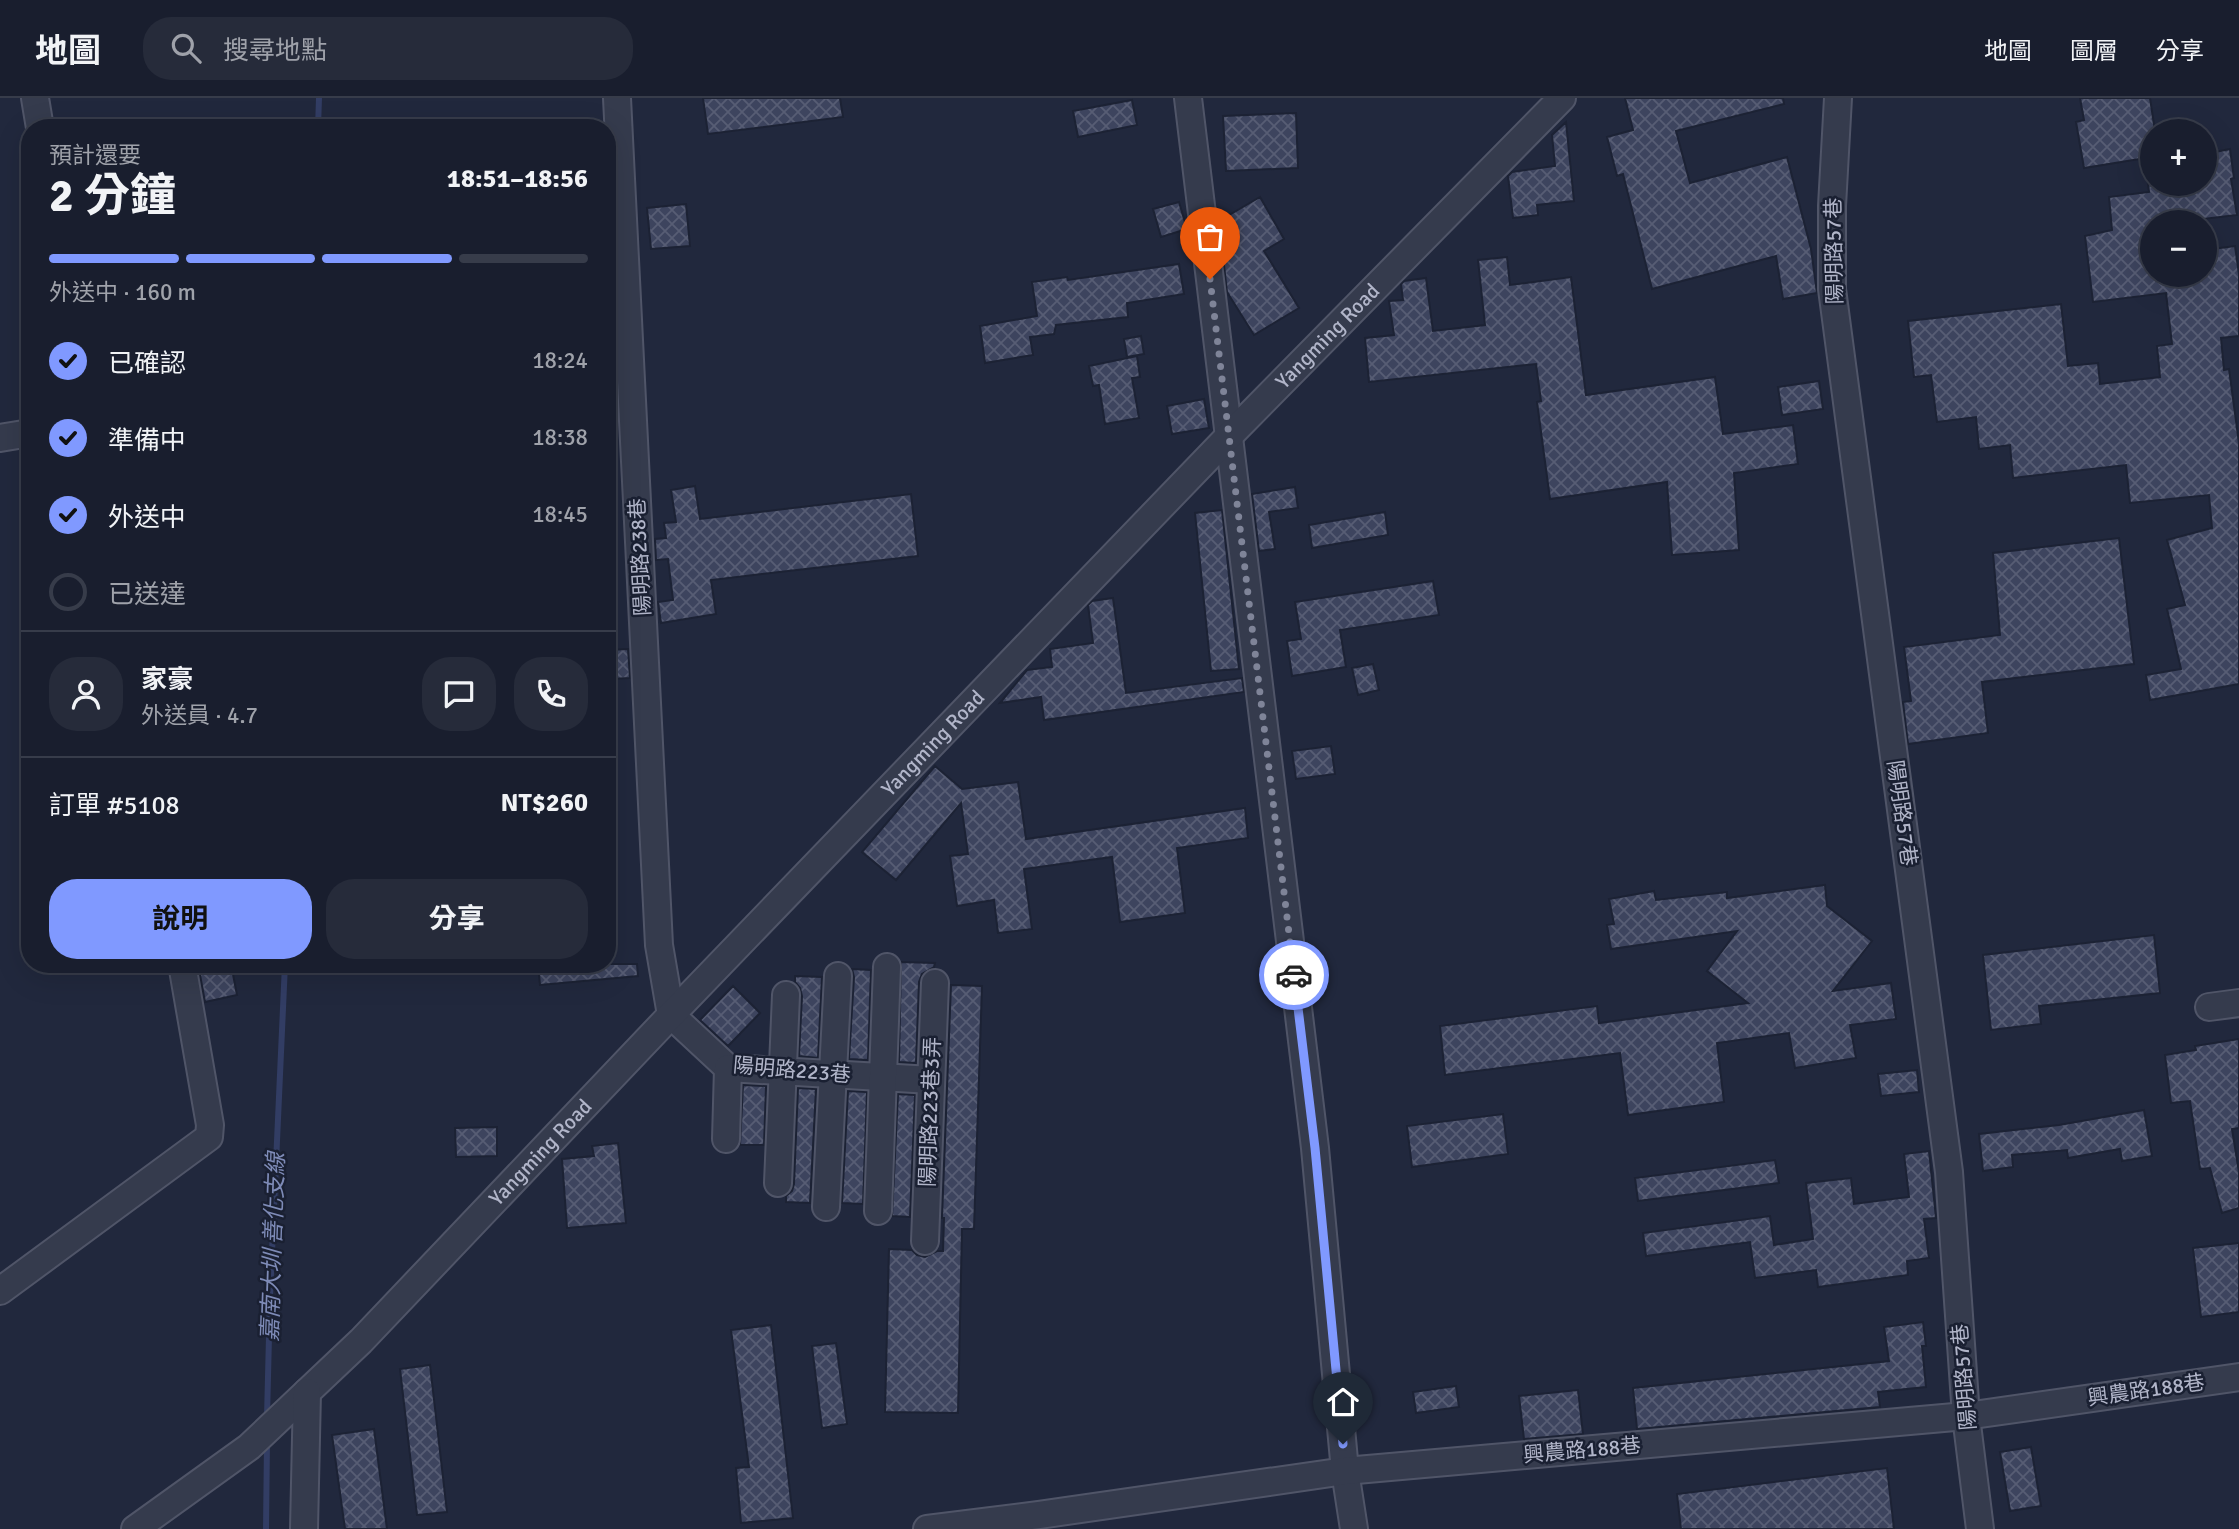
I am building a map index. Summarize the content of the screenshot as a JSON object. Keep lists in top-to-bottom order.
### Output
{
  "streets": {
    "street": [
      "陽明路57巷",
      "Yangming Road",
      "陽明路238巷",
      "陽明路223巷",
      "陽明路223巷3弄",
      "興農路188巷"
    ]
  },
  "crossings": [
    ["陽明路57巷", "興農路188巷"],
    ["Yangming Road", "陽明路238巷"],
    ["Yangming Road", "陽明路223巷"],
    ["陽明路238巷", "陽明路223巷"],
    ["陽明路223巷", "陽明路223巷3弄"]
  ],
  "water": ["嘉南大圳 善化支線"],
  "page": {
    "header": "地圖",
    "search": "搜尋地點",
    "nav": ["地圖", "圖層", "分享"],
    "map_buttons": ["+", "−"],
    "heading": ["2 分鐘", "預計還要", "18:51–18:56"],
    "panel": [
      "家豪",
      "外送員 · 4.7",
      "訂單 #5108",
      "NT$260"
    ],
    "bar": "外送中 · 160 m",
    "list": [
      ["已確認", "18:24"],
      ["準備中", "18:38"],
      ["外送中", "18:45"],
      "已送達"
    ],
    "buttons": ["說明", "分享"]
  }
}
